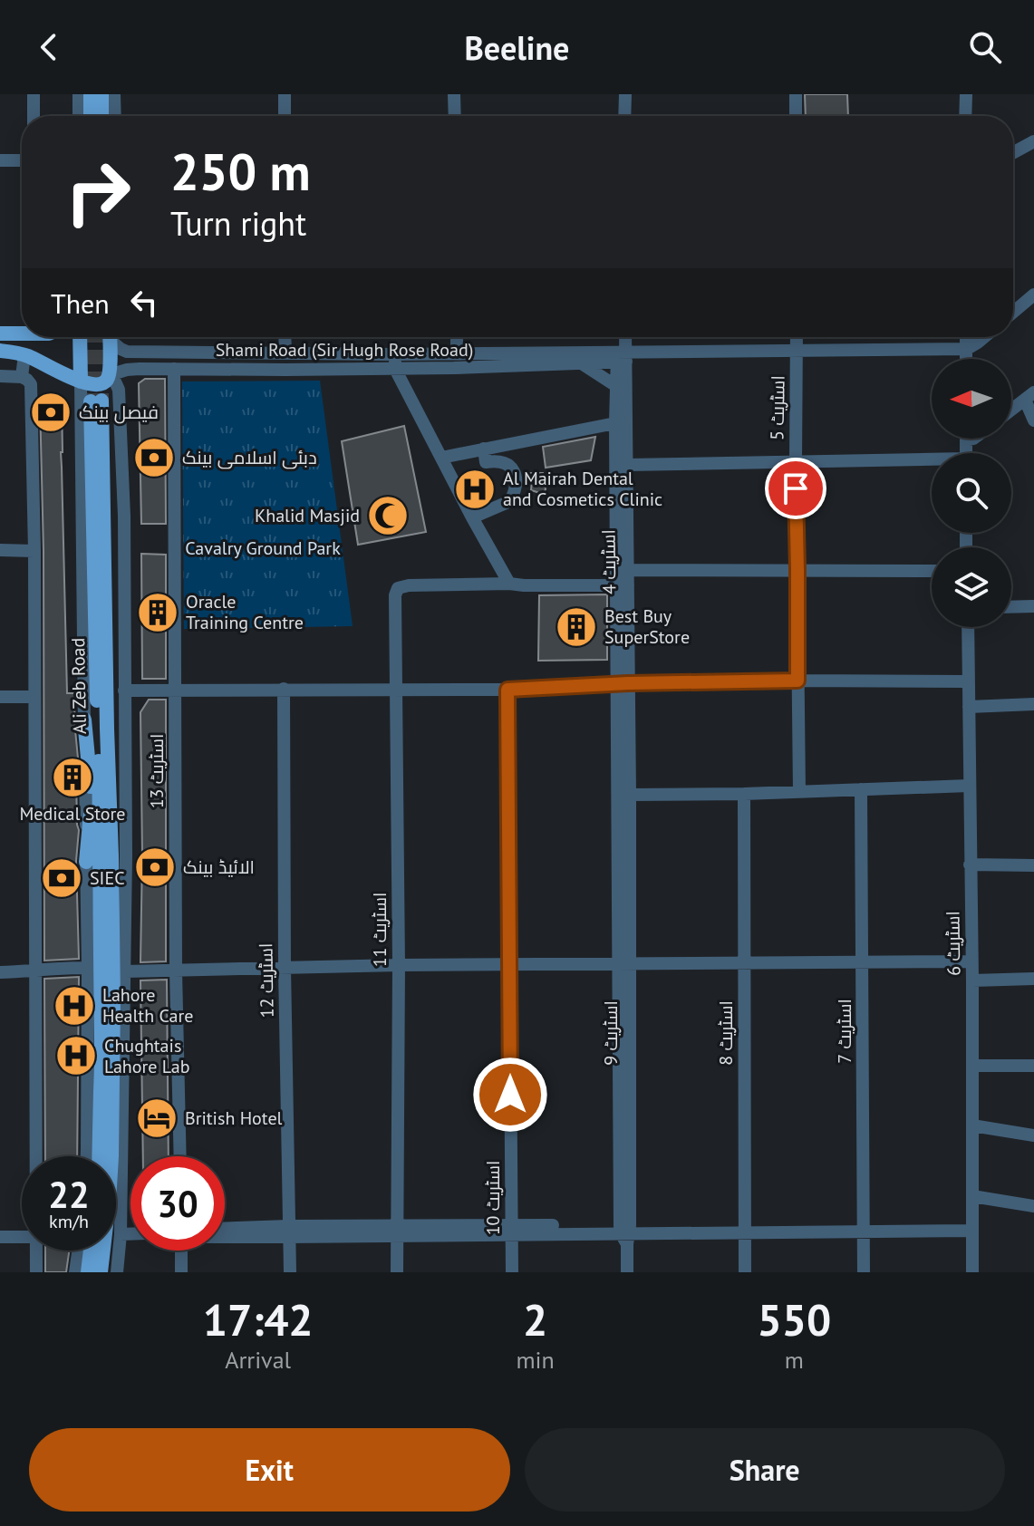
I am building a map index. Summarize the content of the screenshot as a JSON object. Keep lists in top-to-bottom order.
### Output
{
  "streets": {
    "main road": ["Ali Zeb Road"],
    "street": [
      "Shami Road (Sir Hugh Rose Road)",
      "اسٹریٹ 5",
      "اسٹریٹ 4",
      "اسٹریٹ 13",
      "اسٹریٹ 11",
      "اسٹریٹ 6",
      "اسٹریٹ 12",
      "اسٹریٹ 7",
      "اسٹریٹ 9",
      "اسٹریٹ 8",
      "اسٹریٹ 10"
    ]
  },
  "crossings": [
    ["Shami Road (Sir Hugh Rose Road)", "اسٹریٹ 4"],
    ["Shami Road (Sir Hugh Rose Road)", "اسٹریٹ 13"]
  ],
  "parks": ["Cavalry Ground Park"],
  "places": {
    "bank": [
      "فیصل بینک",
      "دبئی اسلامی بینک",
      "الائیڈ بینک",
      "SIEC"
    ],
    "hospital": ["Al Mairah Dental and Cosmetics Clinic", "Lahore Health Care", "Chughtais Lahore Lab"],
    "mosque": ["Khalid Masjid"],
    "building": ["Oracle Training Centre", "Best Buy SuperStore", "Medical Store"],
    "hotel": ["British Hotel"]
  },
  "north": "left",
  "page": {
    "header": "Beeline",
    "turn": ["250 m", "Turn right"],
    "then": "Then",
    "speed": "22 km/h",
    "limit": "30",
    "eta": [
      "17:42",
      "Arrival",
      "2",
      "min",
      "550",
      "m"
    ],
    "buttons": ["Exit", "Share"]
  }
}
